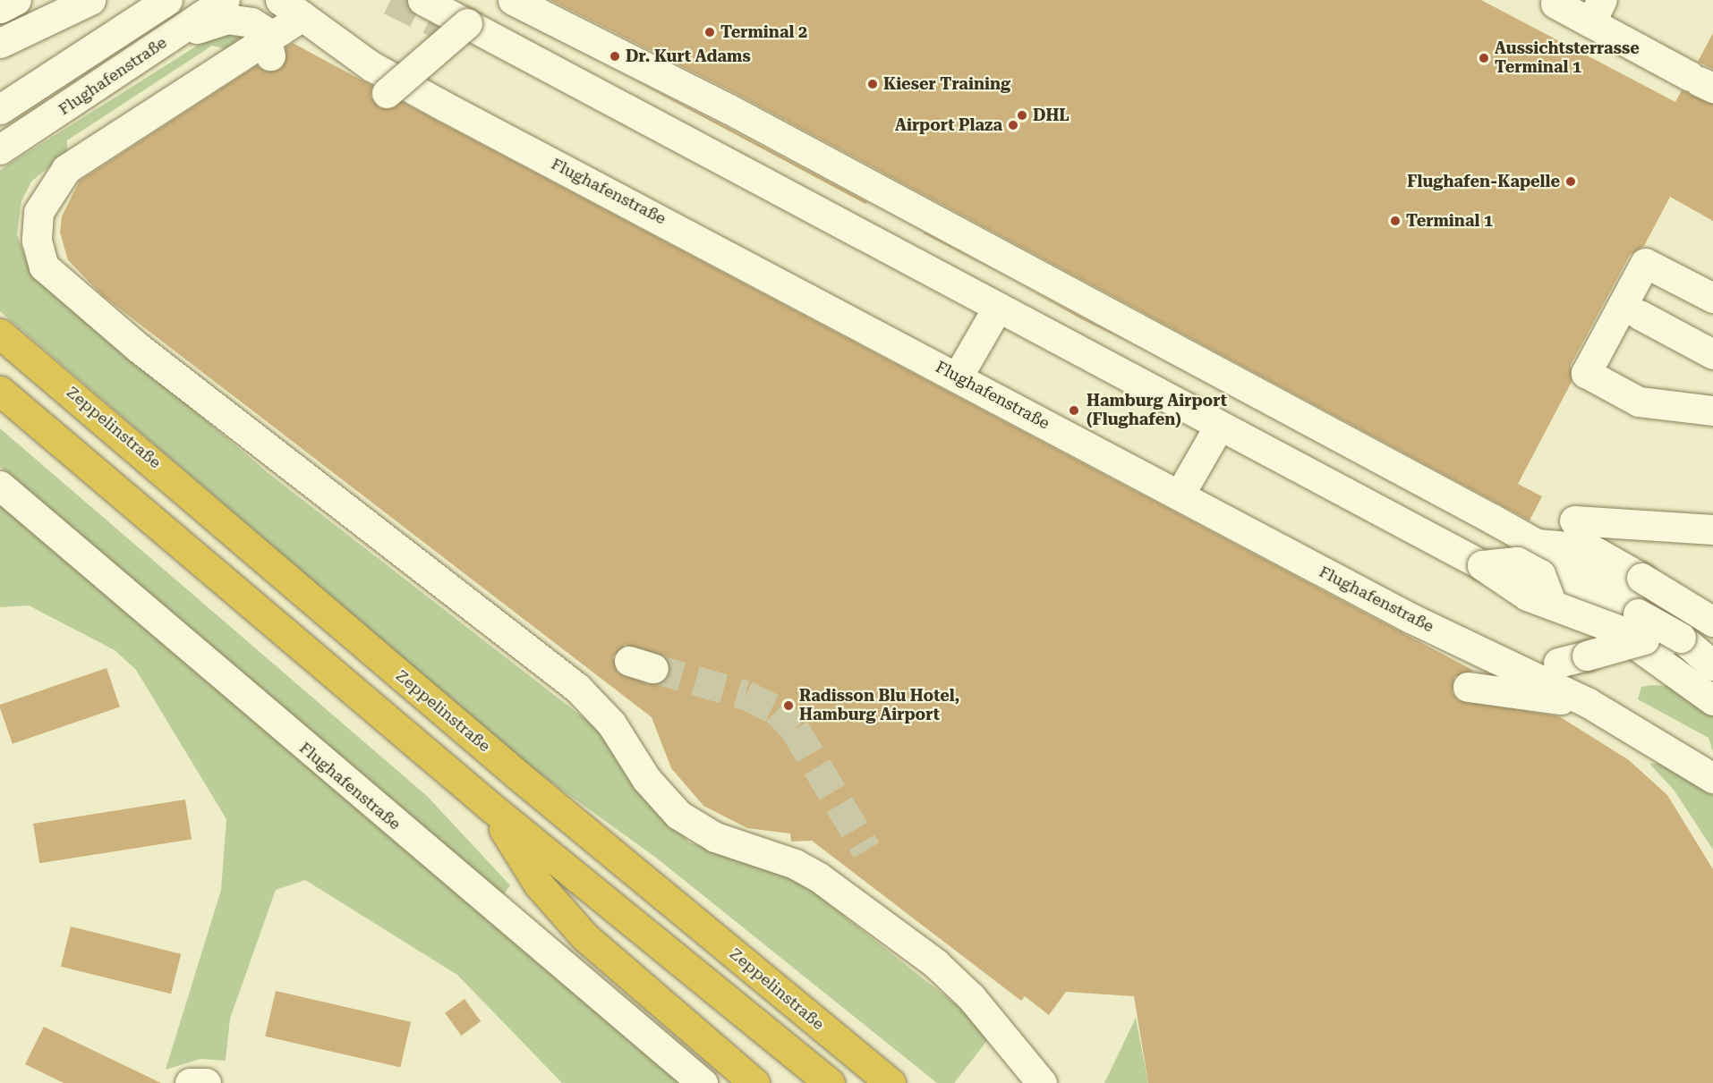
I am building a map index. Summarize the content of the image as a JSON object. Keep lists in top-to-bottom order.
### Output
{
  "streets": {
    "highway": ["Zeppelinstraße"],
    "street": ["Flughafenstraße"]
  },
  "places": [
    "Terminal 2",
    "Dr. Kurt Adams",
    "Aussichtsterrasse Terminal 1",
    "Kieser Training",
    "DHL",
    "Airport Plaza",
    "Flughafen-Kapelle",
    "Terminal 1",
    "Hamburg Airport (Flughafen)",
    "Radisson Blu Hotel, Hamburg Airport"
  ]
}
